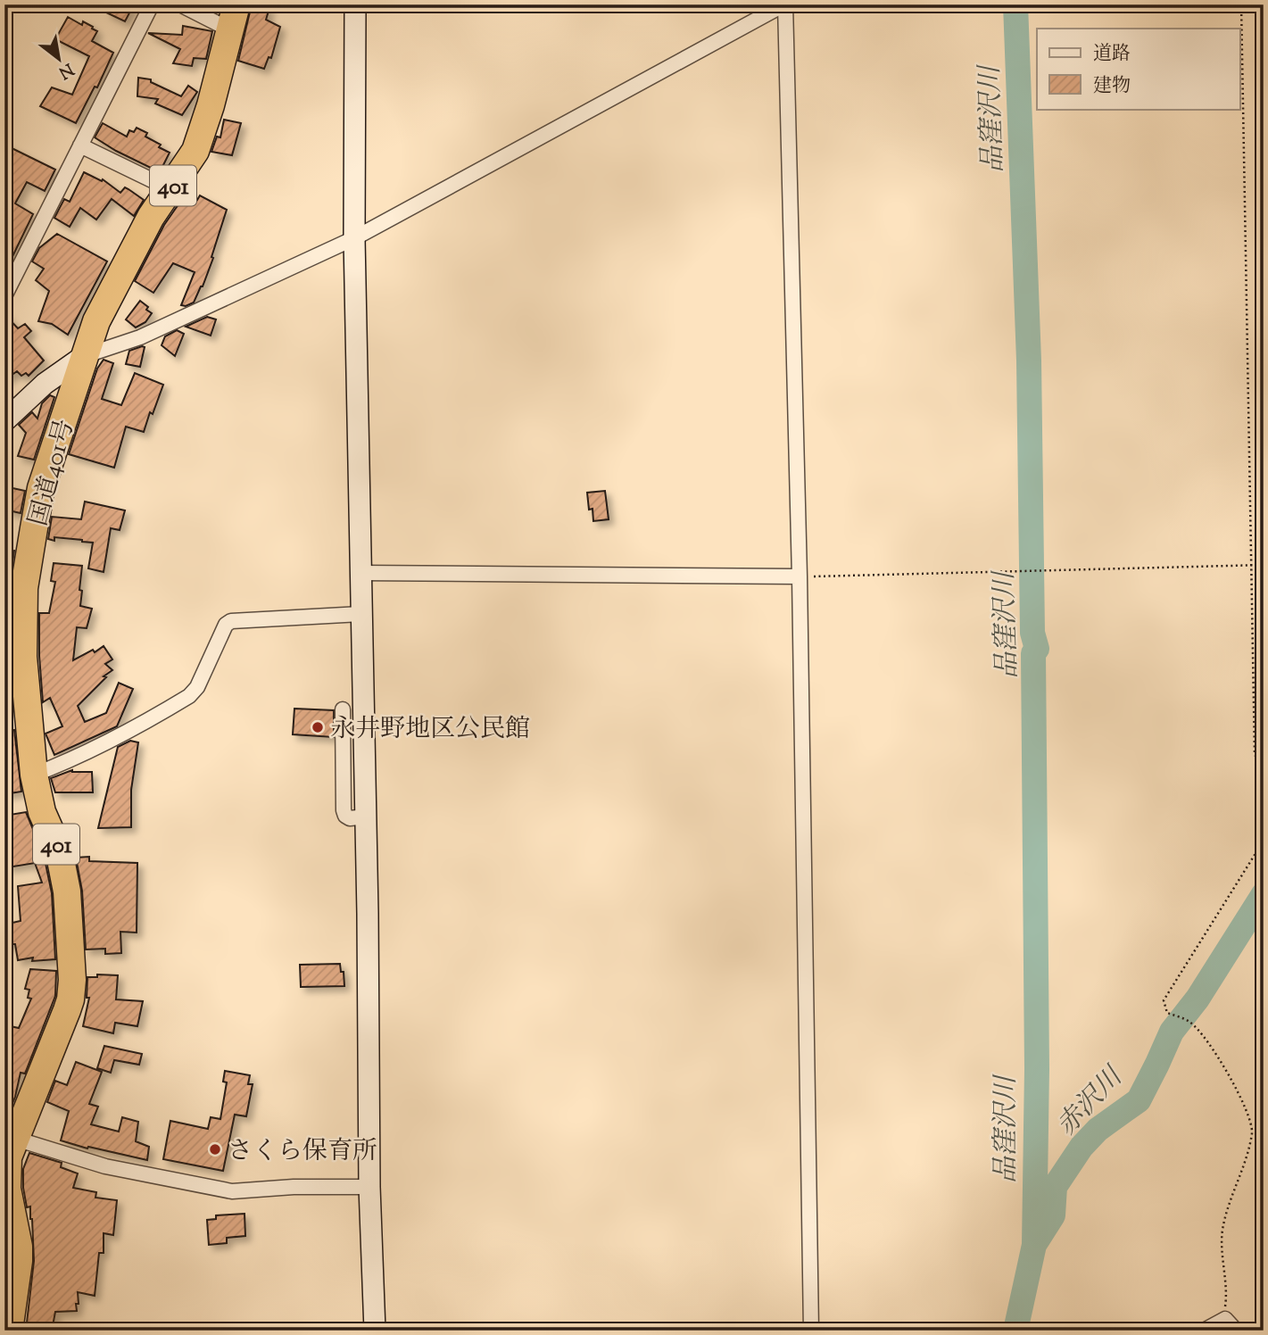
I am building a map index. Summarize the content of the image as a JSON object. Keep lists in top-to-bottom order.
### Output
{
  "streets": {
    "highway": ["401", "国道401号"]
  },
  "water": ["品窪沢川", "赤沢川"],
  "places": ["永井野地区公民館", "さくら保育所"],
  "legend": ["道路", "建物"],
  "north": "bottom right"
}
